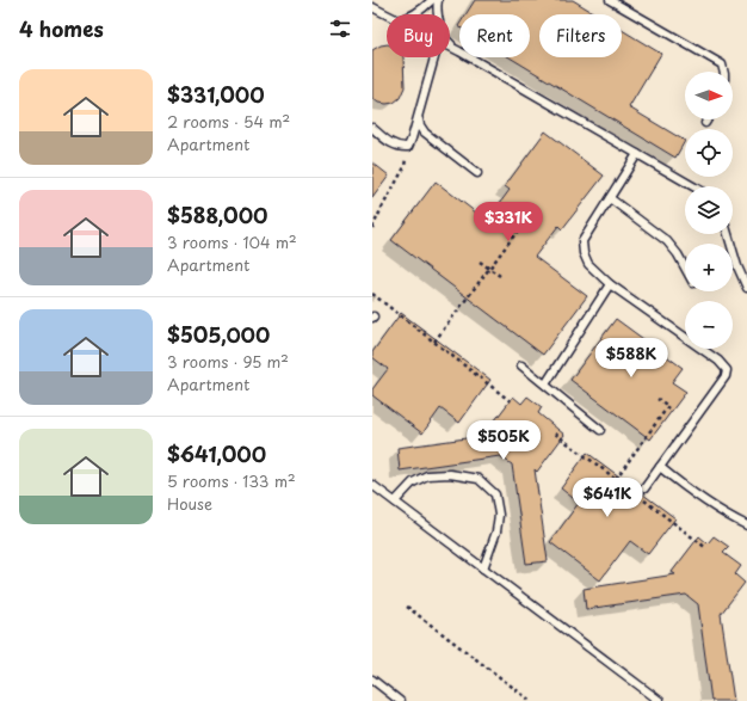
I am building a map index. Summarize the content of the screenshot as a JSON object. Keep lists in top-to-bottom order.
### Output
{
  "north": "right",
  "page": {
    "heading": "4 homes",
    "chip": ["Buy", "Rent", "Filters"],
    "list": [
      {
        "name": "$331,000",
        "note": "2 rooms · 54 m² · Apartment"
      },
      {
        "name": "$588,000",
        "note": "3 rooms · 104 m² · Apartment"
      },
      {
        "name": "$505,000",
        "note": "3 rooms · 95 m² · Apartment"
      },
      {
        "name": "$641,000",
        "note": "5 rooms · 133 m² · House"
      }
    ],
    "map_buttons": ["+", "−"],
    "price": [
      "$331K",
      "$588K",
      "$505K",
      "$641K"
    ]
  }
}
